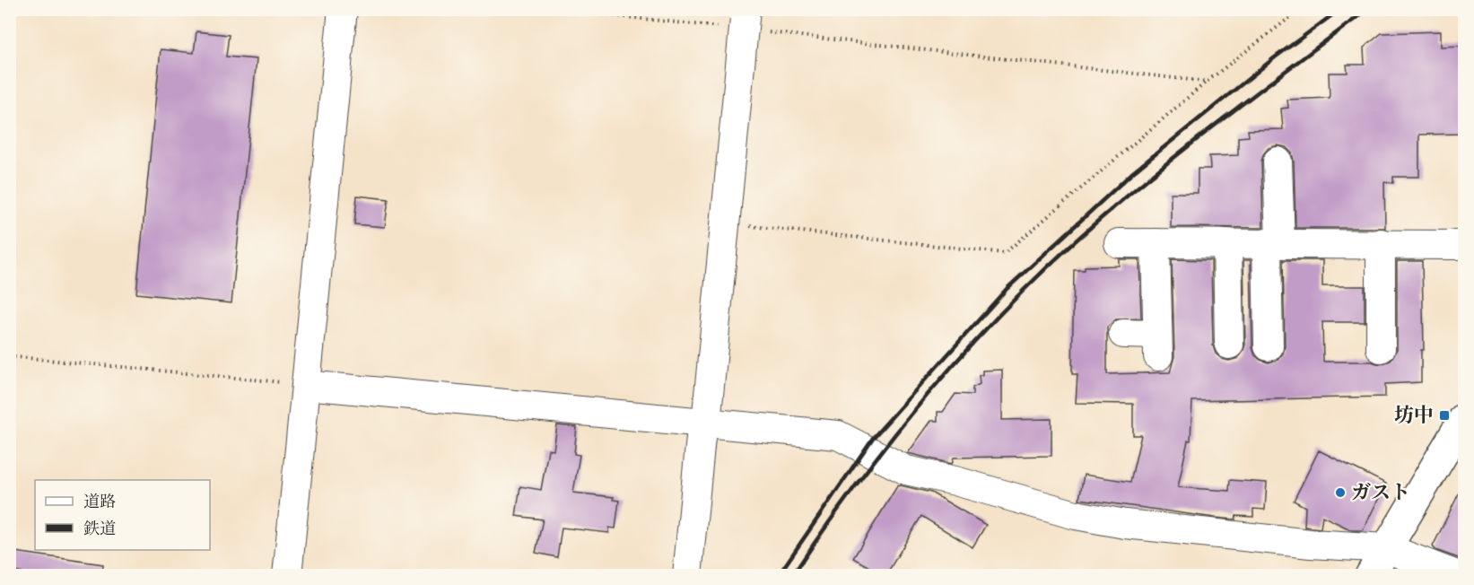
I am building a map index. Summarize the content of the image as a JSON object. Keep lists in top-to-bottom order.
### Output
{
  "places": {
    "transit": ["坊中"],
    "other": ["ガスト"]
  },
  "legend": ["道路", "鉄道"]
}
